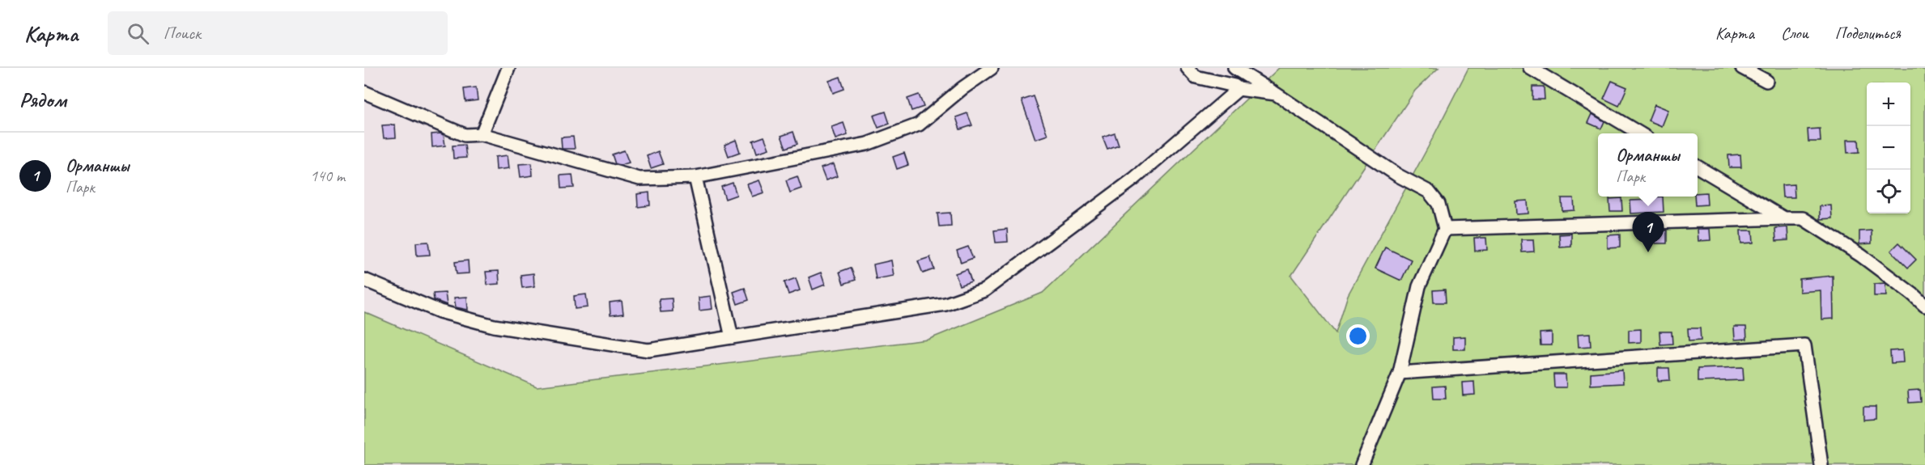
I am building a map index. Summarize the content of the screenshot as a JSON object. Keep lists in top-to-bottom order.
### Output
{
  "page": {
    "header": "Карта",
    "search": "Поиск",
    "nav": ["Карта", "Слои", "Поделиться"],
    "heading": "Рядом",
    "map_buttons": ["+", "−"],
    "list": [
      {
        "mark": "1",
        "name": "Орманшы",
        "note": "Парк",
        "value": "140 m"
      }
    ],
    "popup": ["Орманшы", "Парк"],
    "pins": "1"
  }
}
